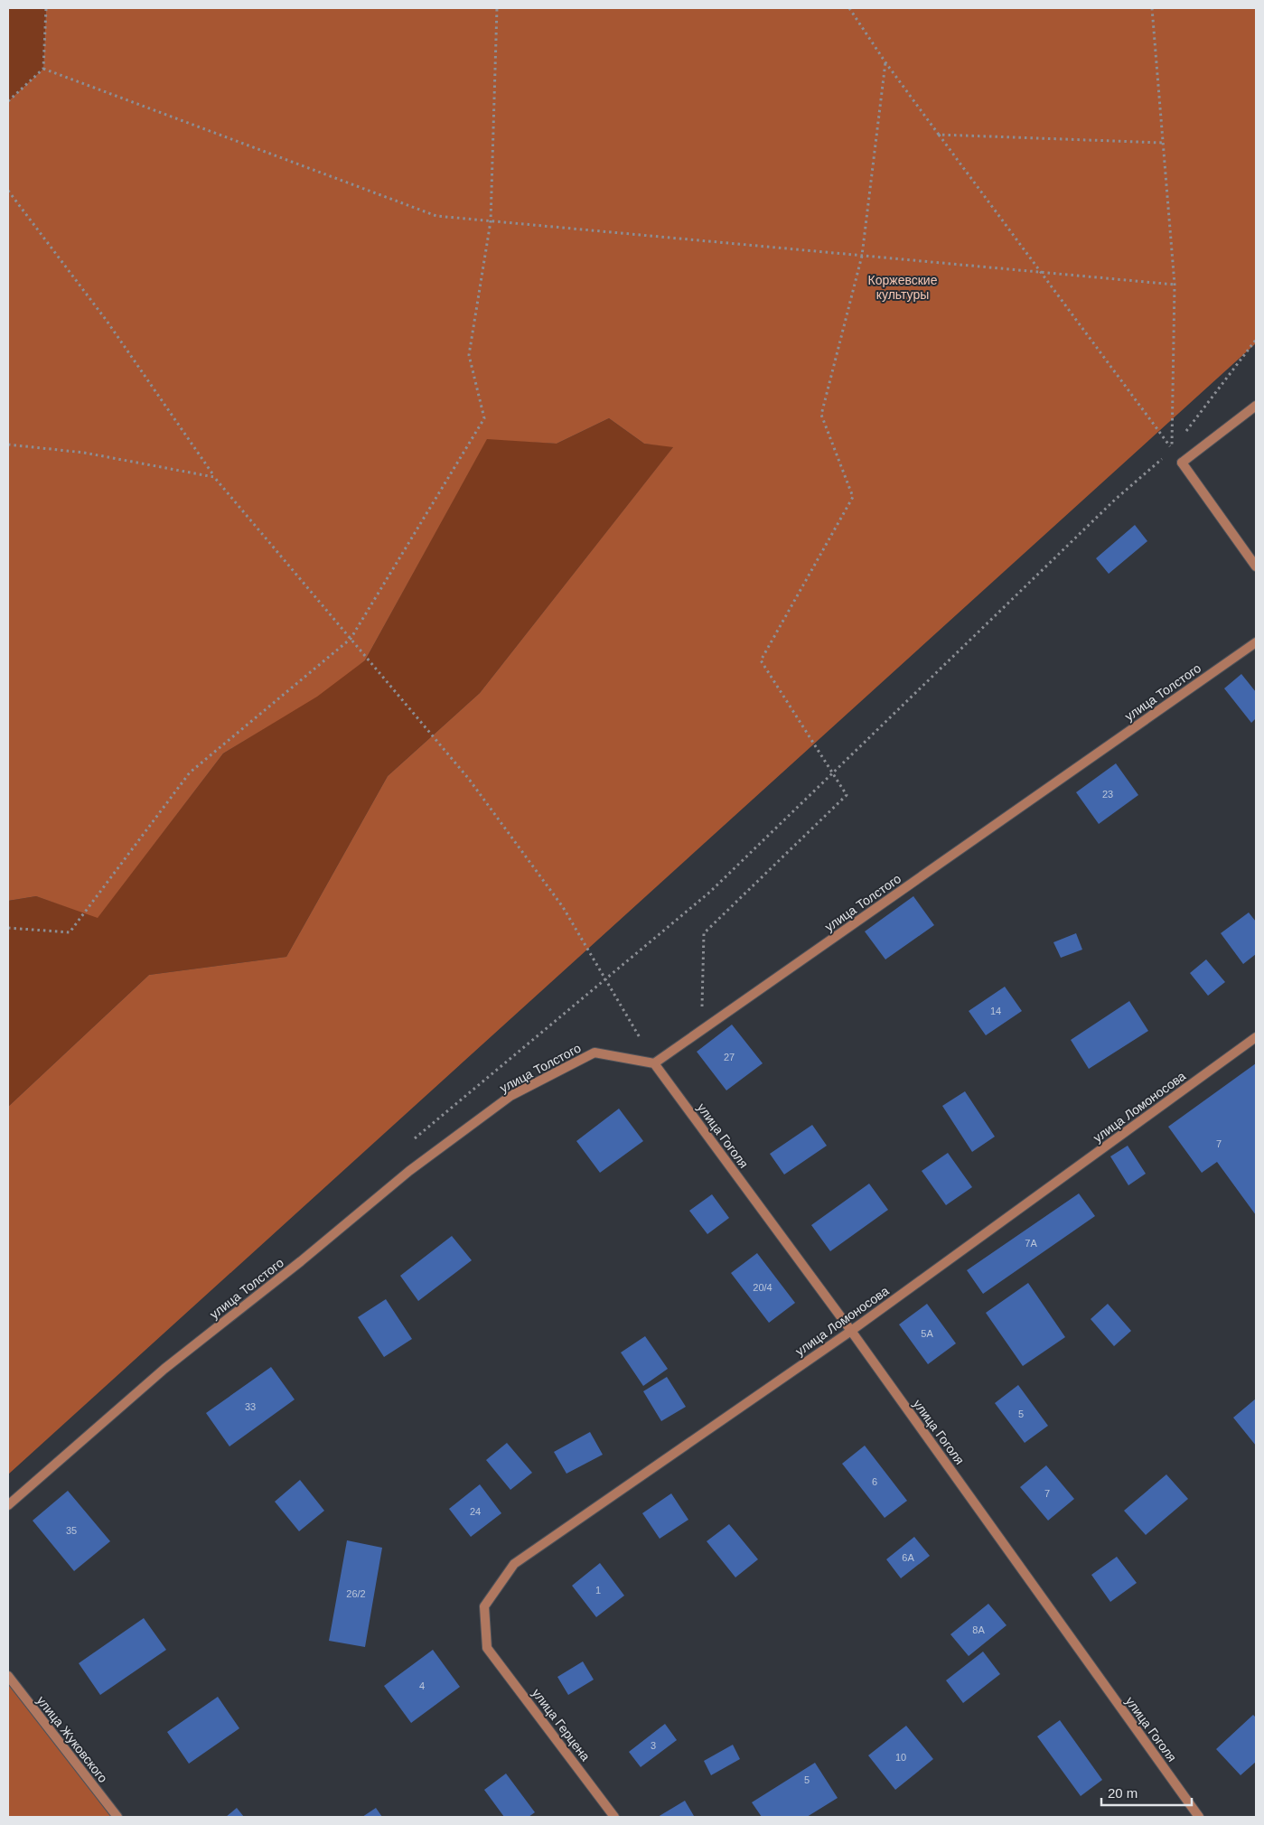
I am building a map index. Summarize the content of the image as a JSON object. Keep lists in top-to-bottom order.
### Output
{
  "streets": {
    "street": [
      "улица Толстого",
      "улица Ломоносова",
      "улица Гоголя",
      "улица Герцена",
      "улица Жуковского"
    ]
  },
  "crossings": [
    ["улица Толстого", "улица Гоголя"],
    ["улица Ломоносова", "улица Гоголя"],
    ["улица Ломоносова", "улица Герцена"]
  ],
  "parks": ["Коржевские культуры"],
  "house_numbers": [
    "23",
    "14",
    "27",
    "7",
    "7А",
    "20/4",
    "5А",
    "33",
    "5",
    "6",
    "7",
    "24",
    "35",
    "6А",
    "1",
    "26/2",
    "8А",
    "4",
    "3",
    "10",
    "5"
  ],
  "scale_bar": "20 m"
}
